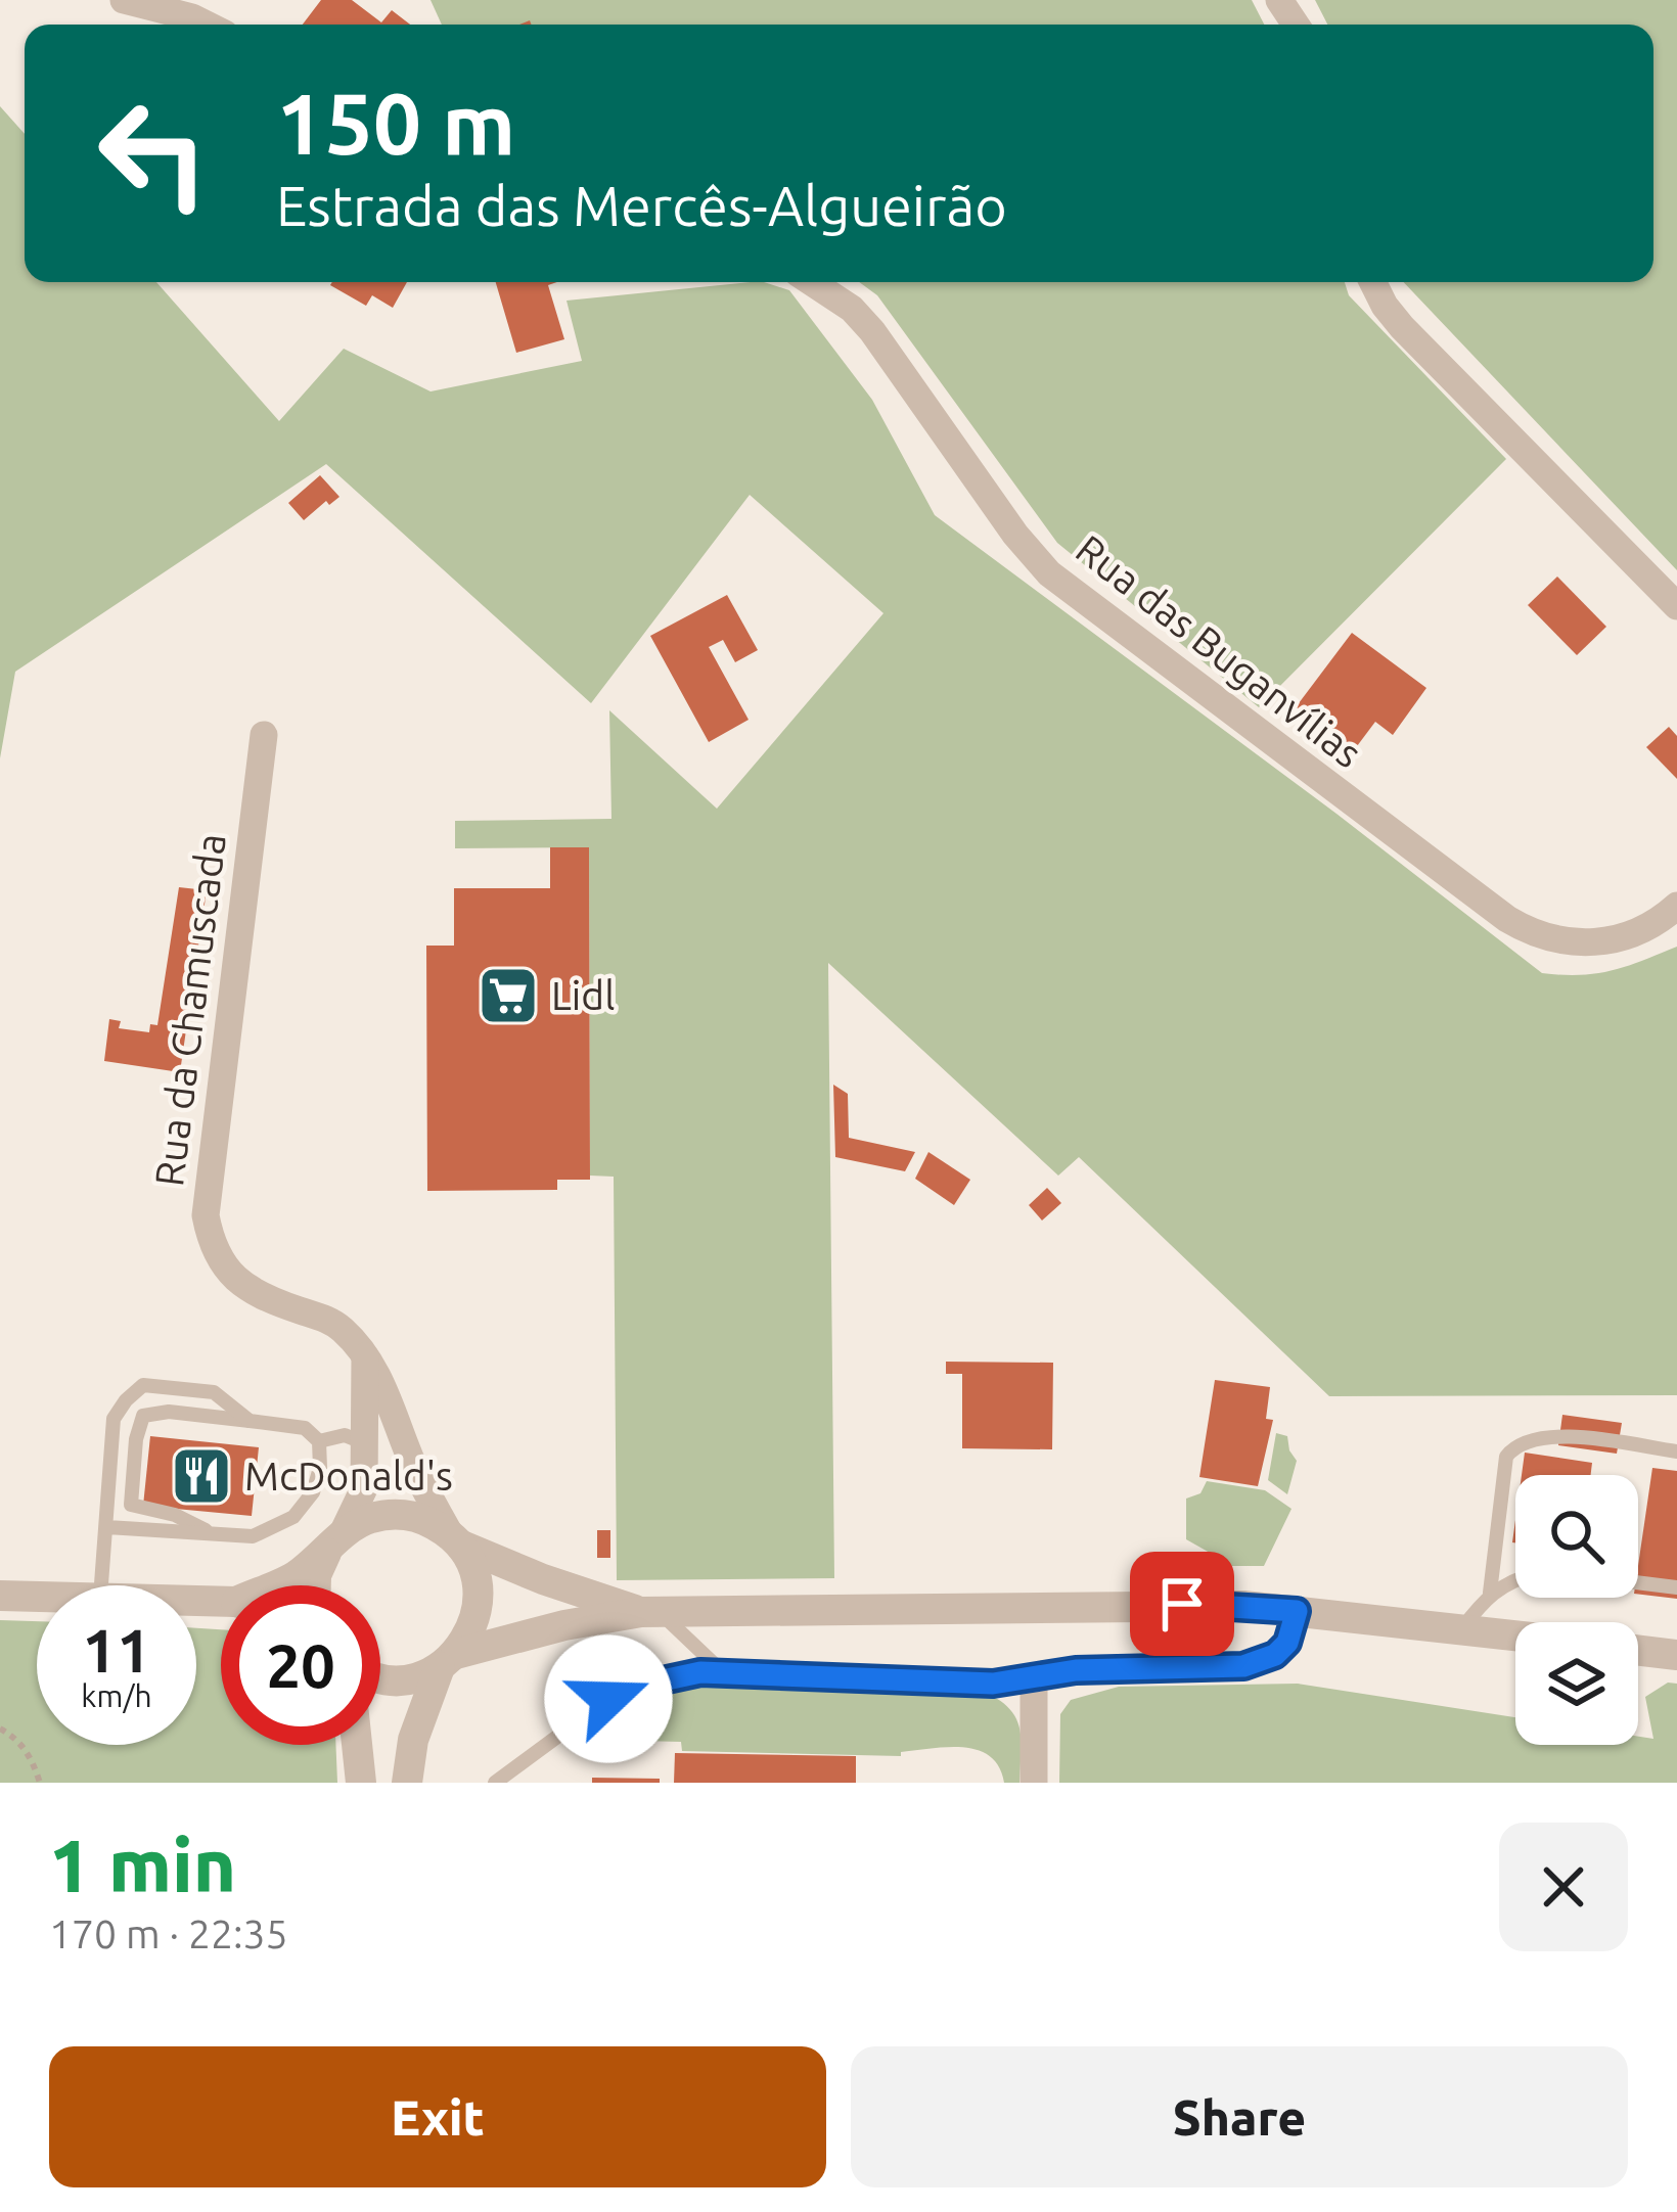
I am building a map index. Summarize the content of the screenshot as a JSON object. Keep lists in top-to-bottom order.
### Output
{
  "streets": {
    "street": ["Rua das Buganvílias", "Rua da Chamuscada"]
  },
  "places": {
    "supermarket": ["Lidl"],
    "restaurant": ["McDonald's"]
  },
  "page": {
    "turn": ["150 m", "Estrada das Mercês-Algueirão"],
    "speed": "11 km/h",
    "limit": "20",
    "heading": ["1 min", "170 m · 22:35"],
    "buttons": ["Exit", "Share"]
  }
}
